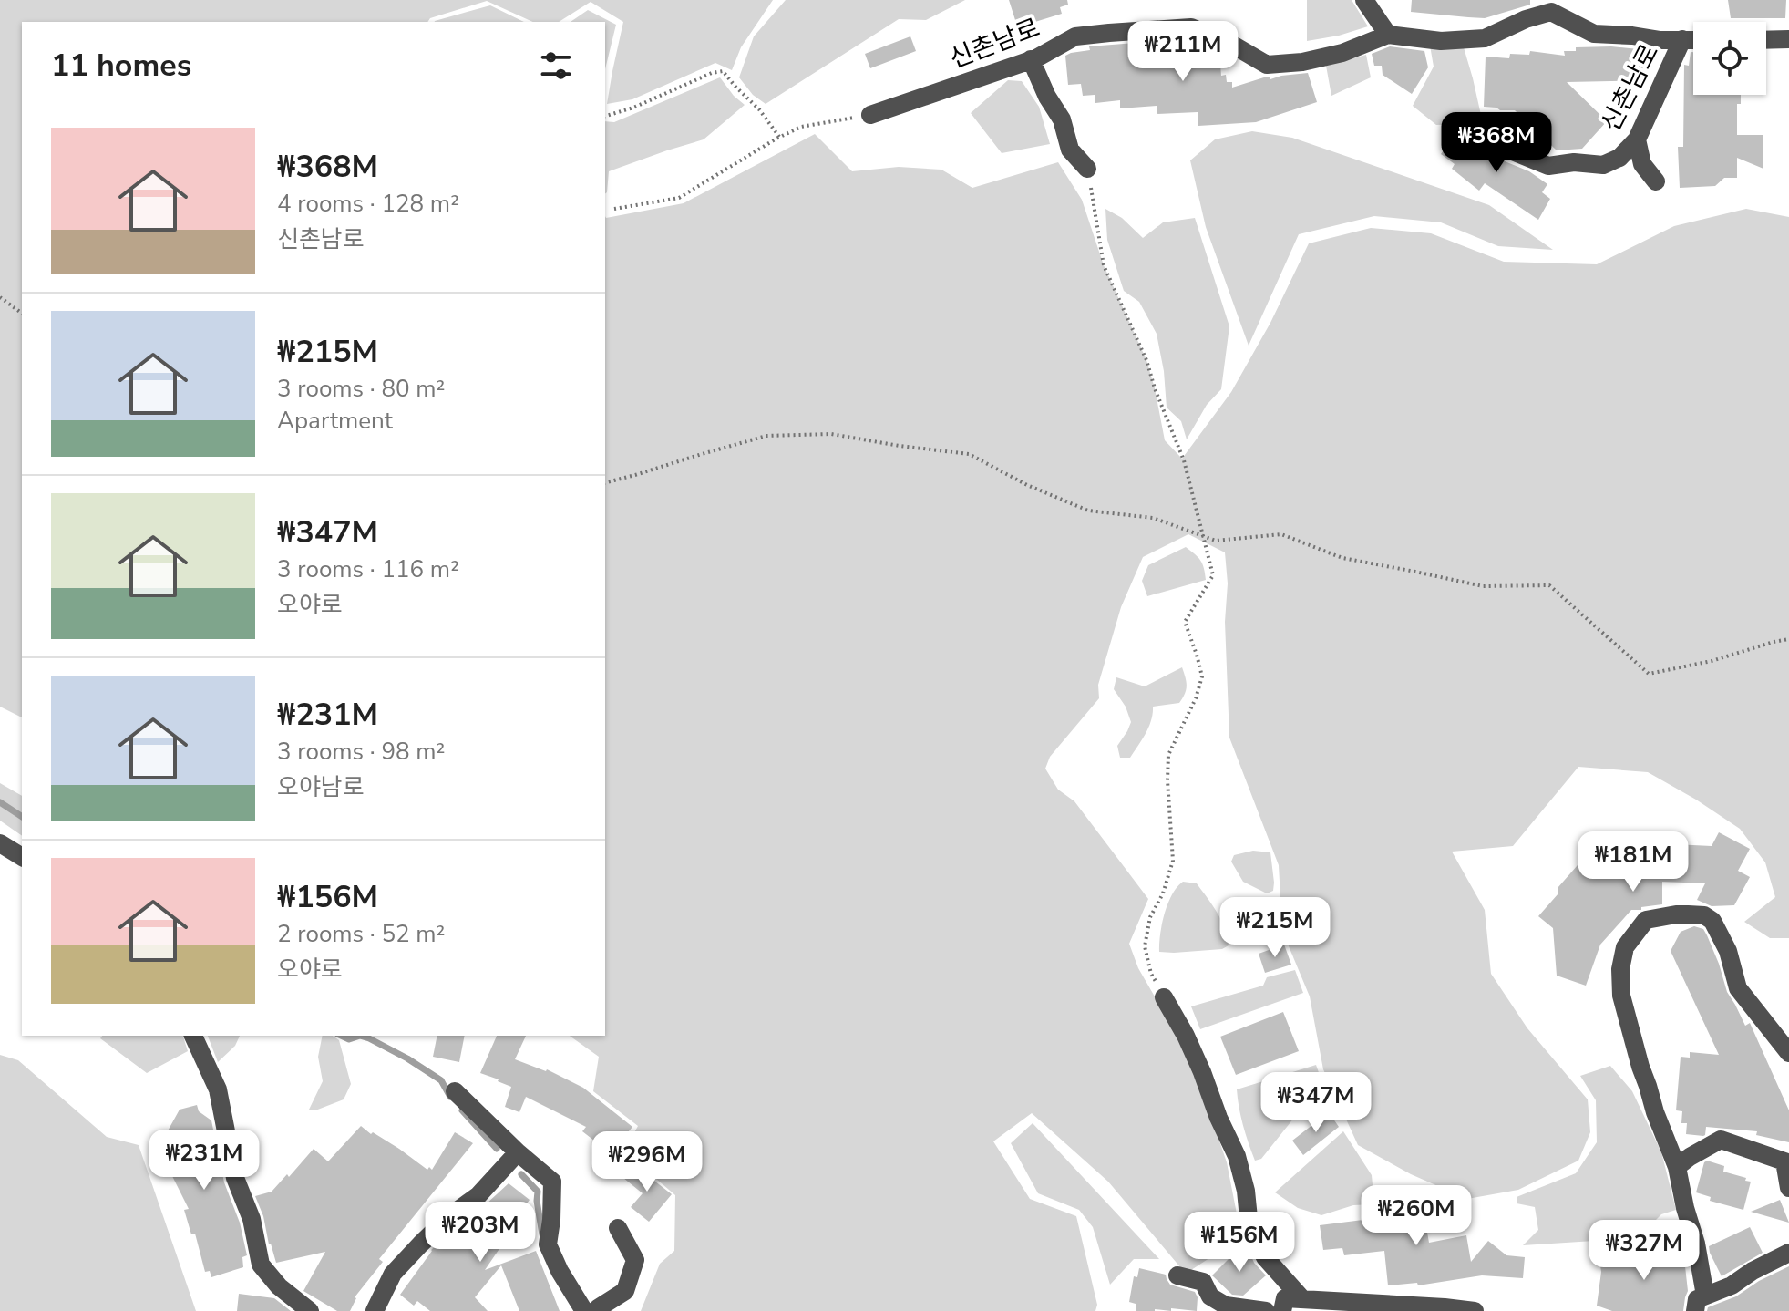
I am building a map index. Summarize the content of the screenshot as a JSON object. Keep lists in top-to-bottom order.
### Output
{
  "streets": {
    "street": ["신촌남로"]
  },
  "page": {
    "price": [
      "₩211M",
      "₩368M",
      "₩181M",
      "₩215M",
      "₩347M",
      "₩231M",
      "₩296M",
      "₩260M",
      "₩203M",
      "₩156M",
      "₩327M"
    ],
    "heading": "11 homes",
    "list": [
      {
        "name": "₩368M",
        "note": "4 rooms · 128 m² · 신촌남로"
      },
      {
        "name": "₩215M",
        "note": "3 rooms · 80 m² · Apartment"
      },
      {
        "name": "₩347M",
        "note": "3 rooms · 116 m² · 오야로"
      },
      {
        "name": "₩231M",
        "note": "3 rooms · 98 m² · 오야남로"
      },
      {
        "name": "₩156M",
        "note": "2 rooms · 52 m² · 오야로"
      }
    ]
  }
}
